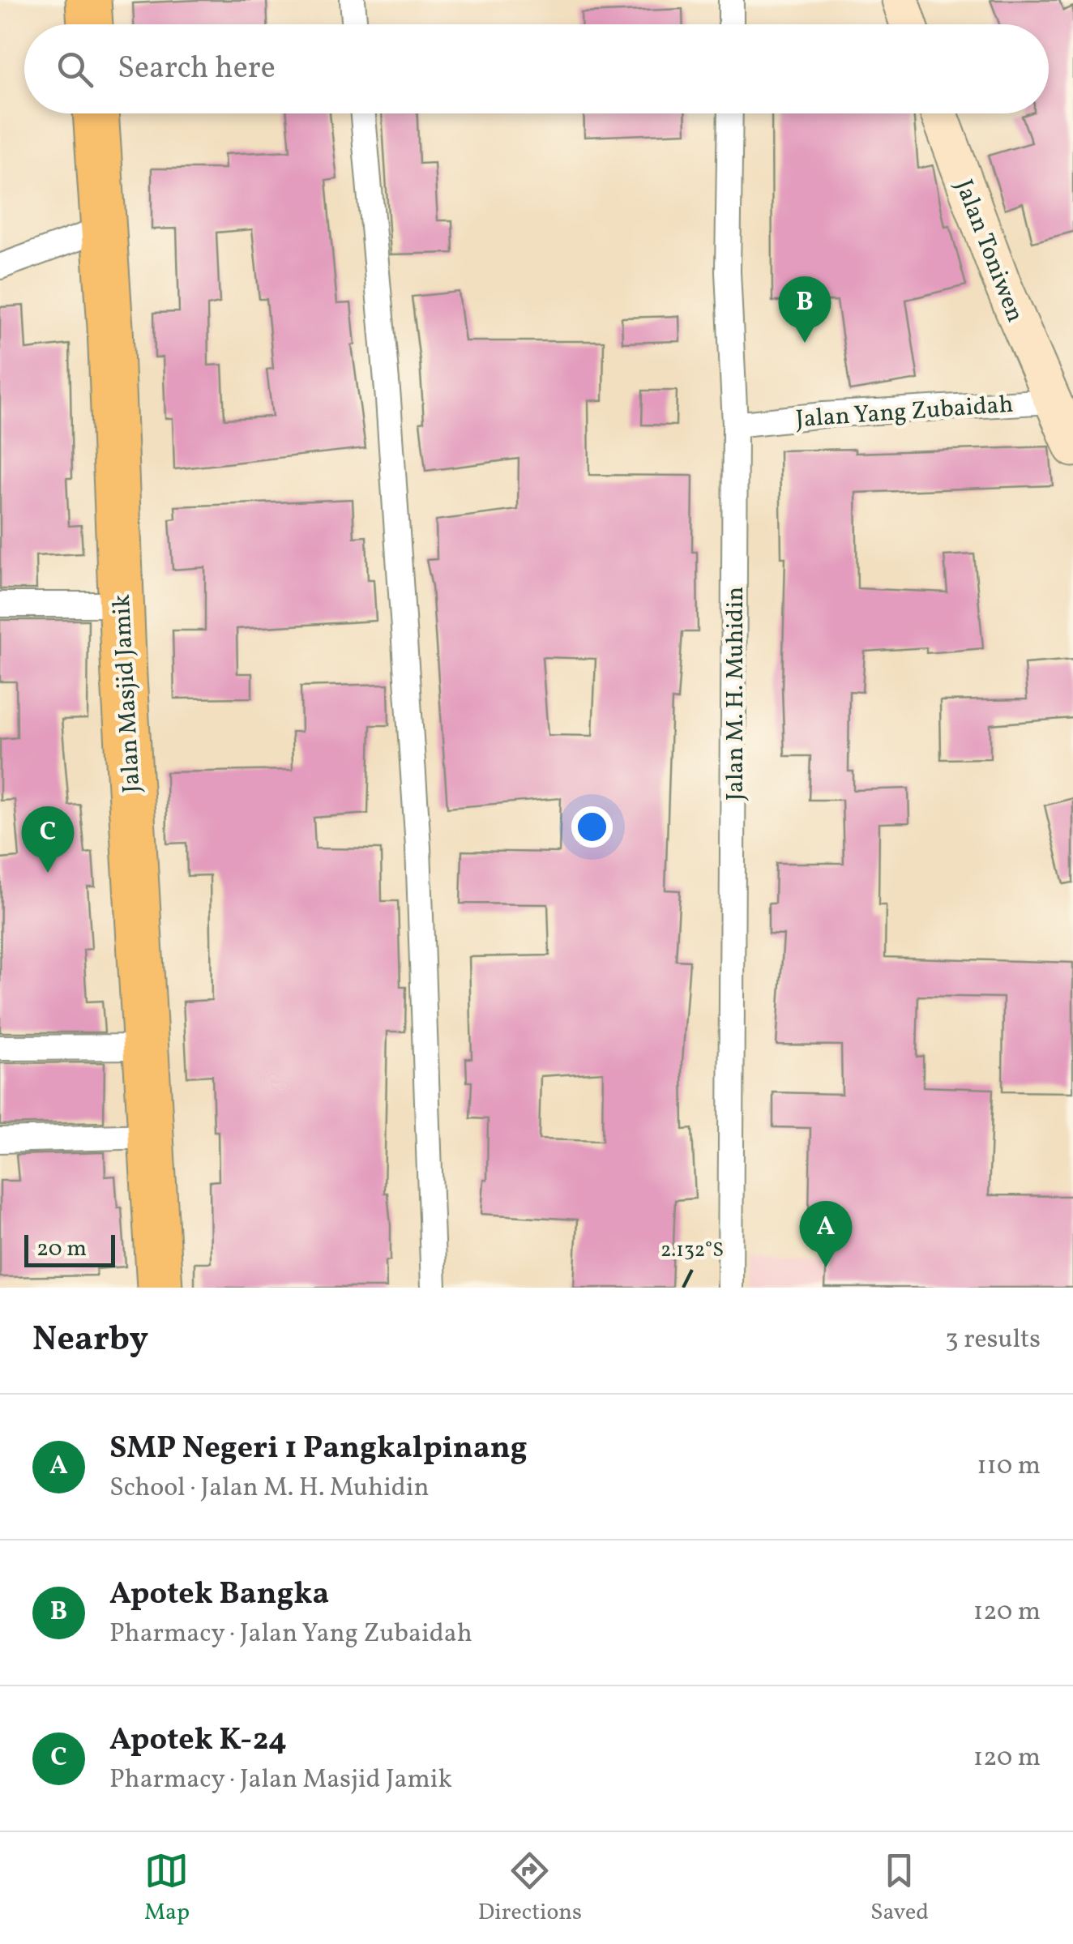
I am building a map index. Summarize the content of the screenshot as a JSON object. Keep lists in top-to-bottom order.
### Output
{
  "streets": {
    "highway": ["Jalan Masjid Jamik"],
    "main road": ["Jalan Toniwen"],
    "street": ["Jalan Yang Zubaidah", "Jalan M. H. Muhidin"]
  },
  "crossings": [
    ["Jalan Toniwen", "Jalan Yang Zubaidah"],
    ["Jalan Yang Zubaidah", "Jalan M. H. Muhidin"]
  ],
  "scale_bar": "20 m",
  "page": {
    "search": "Search here",
    "pins": ["B", "C", "A"],
    "scale": "20 m",
    "heading": ["Nearby", "3 results"],
    "list": [
      {
        "mark": "A",
        "name": "SMP Negeri 1 Pangkalpinang",
        "note": "School · Jalan M. H. Muhidin",
        "value": "110 m"
      },
      {
        "mark": "B",
        "name": "Apotek Bangka",
        "note": "Pharmacy · Jalan Yang Zubaidah",
        "value": "120 m"
      },
      {
        "mark": "C",
        "name": "Apotek K-24",
        "note": "Pharmacy · Jalan Masjid Jamik",
        "value": "120 m"
      }
    ],
    "nav": ["Map", "Directions", "Saved"]
  },
  "coordinates": ["2.132°S"]
}
